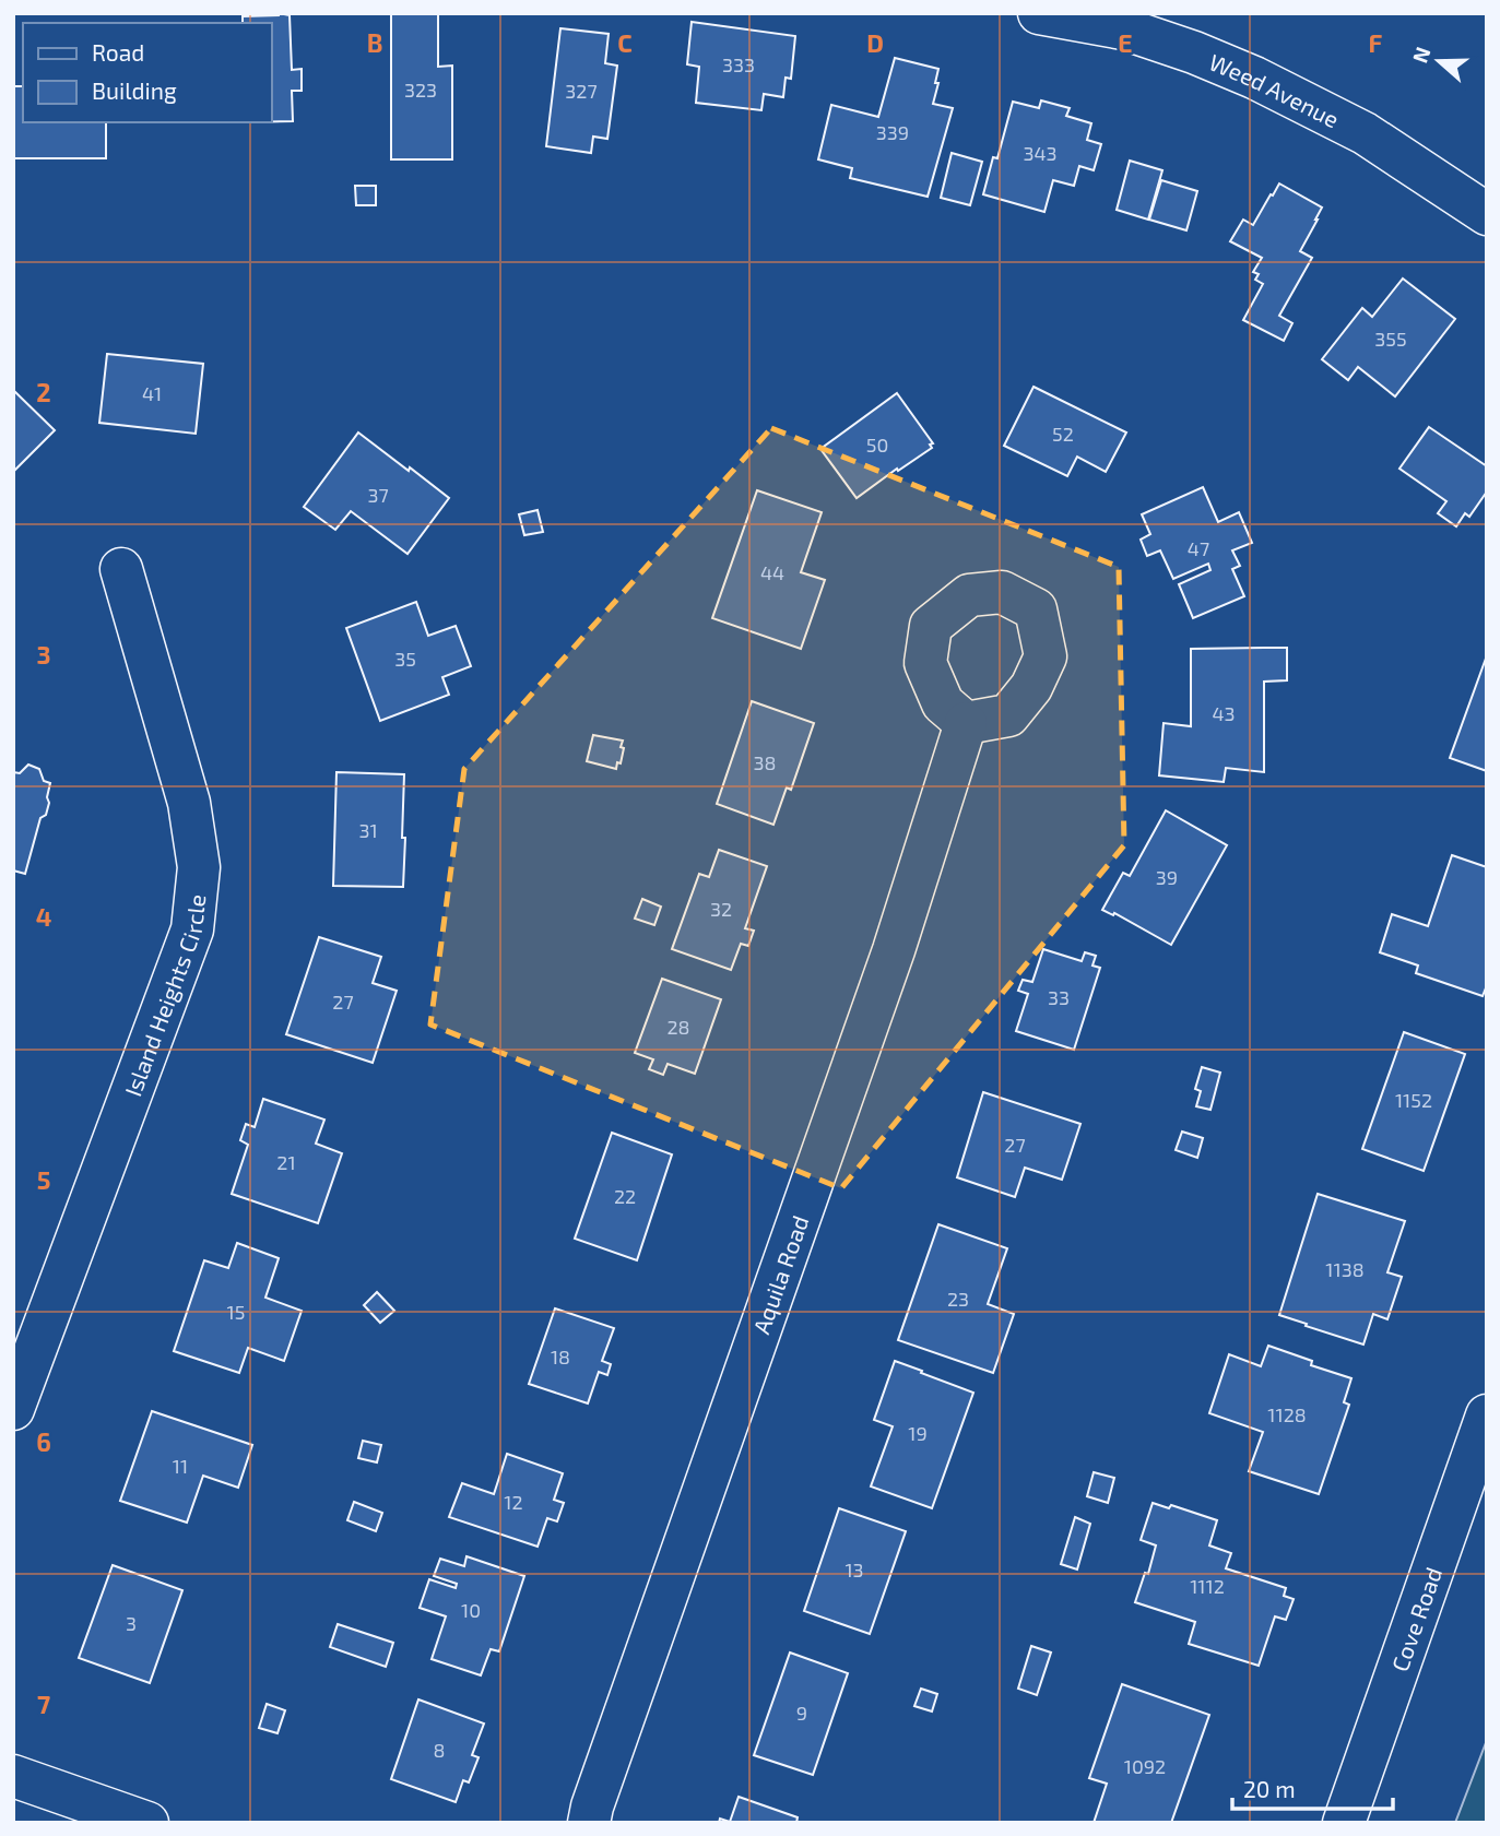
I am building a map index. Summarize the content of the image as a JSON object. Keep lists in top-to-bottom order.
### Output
{
  "streets": {
    "street": [
      "Weed Avenue",
      "Island Heights Circle",
      "Aquila Road",
      "Cove Road"
    ]
  },
  "house_numbers": [
    "333",
    "323",
    "327",
    "339",
    "343",
    "355",
    "41",
    "52",
    "50",
    "37",
    "47",
    "44",
    "35",
    "43",
    "38",
    "31",
    "39",
    "32",
    "33",
    "27",
    "28",
    "1152",
    "27",
    "21",
    "22",
    "1138",
    "23",
    "15",
    "18",
    "1128",
    "19",
    "11",
    "12",
    "13",
    "1112",
    "10",
    "3",
    "9",
    "8",
    "1092"
  ],
  "legend": ["Road", "Building"],
  "scale_bar": "20 m",
  "north": "left",
  "grid": {
    "columns": [
      "B",
      "C",
      "D",
      "E",
      "F"
    ],
    "rows": [
      "2",
      "3",
      "4",
      "5",
      "6",
      "7"
    ]
  }
}
